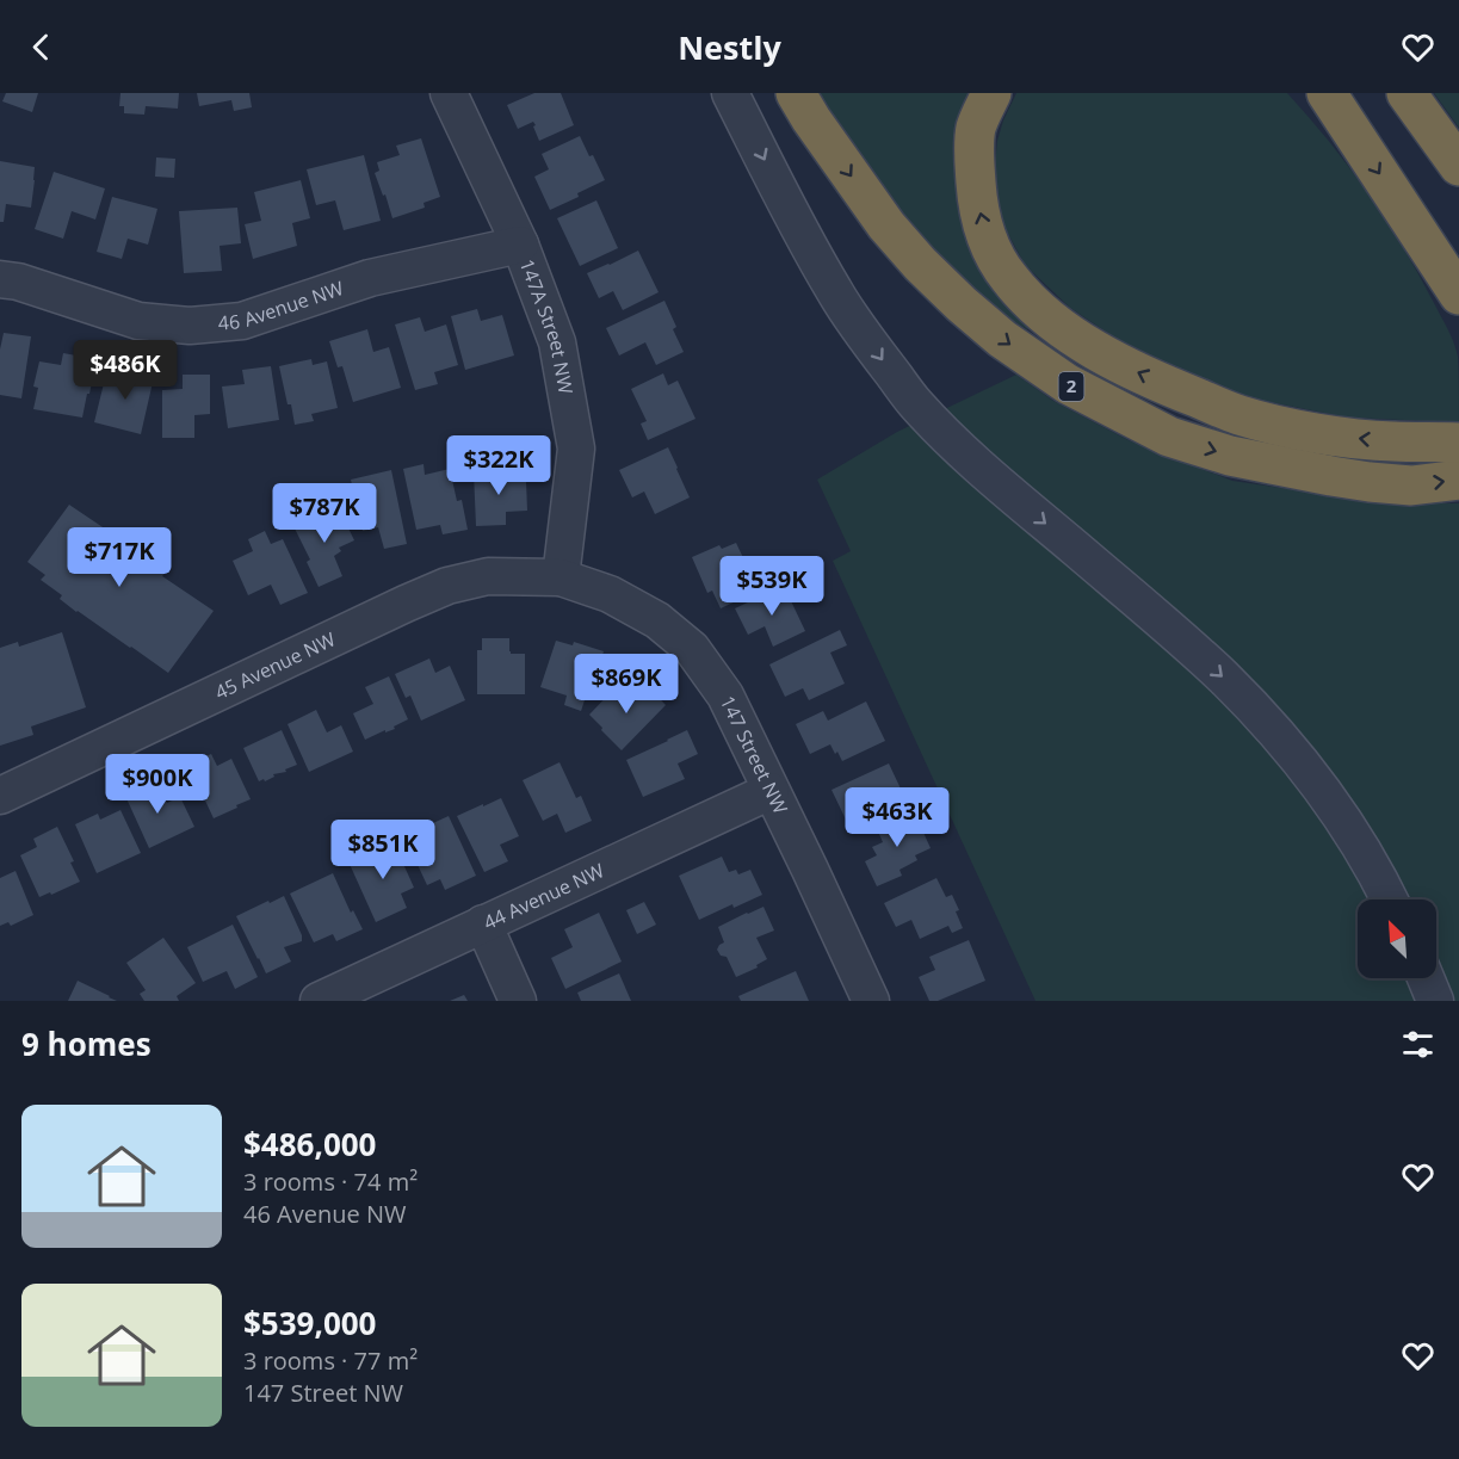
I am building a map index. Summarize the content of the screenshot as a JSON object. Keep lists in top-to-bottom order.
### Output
{
  "streets": {
    "highway": ["2"],
    "street": [
      "46 Avenue NW",
      "147A Street NW",
      "45 Avenue NW",
      "147 Street NW",
      "44 Avenue NW"
    ]
  },
  "crossings": [
    ["46 Avenue NW", "147A Street NW"],
    ["147A Street NW", "45 Avenue NW"],
    ["147A Street NW", "147 Street NW"],
    ["45 Avenue NW", "147 Street NW"],
    ["147 Street NW", "44 Avenue NW"]
  ],
  "north": "top left",
  "page": {
    "header": "Nestly",
    "price": [
      "$486K",
      "$322K",
      "$787K",
      "$717K",
      "$539K",
      "$869K",
      "$900K",
      "$463K",
      "$851K"
    ],
    "heading": "9 homes",
    "list": [
      {
        "name": "$486,000",
        "note": "3 rooms · 74 m² · 46 Avenue NW"
      },
      {
        "name": "$539,000",
        "note": "3 rooms · 77 m² · 147 Street NW"
      }
    ]
  }
}
